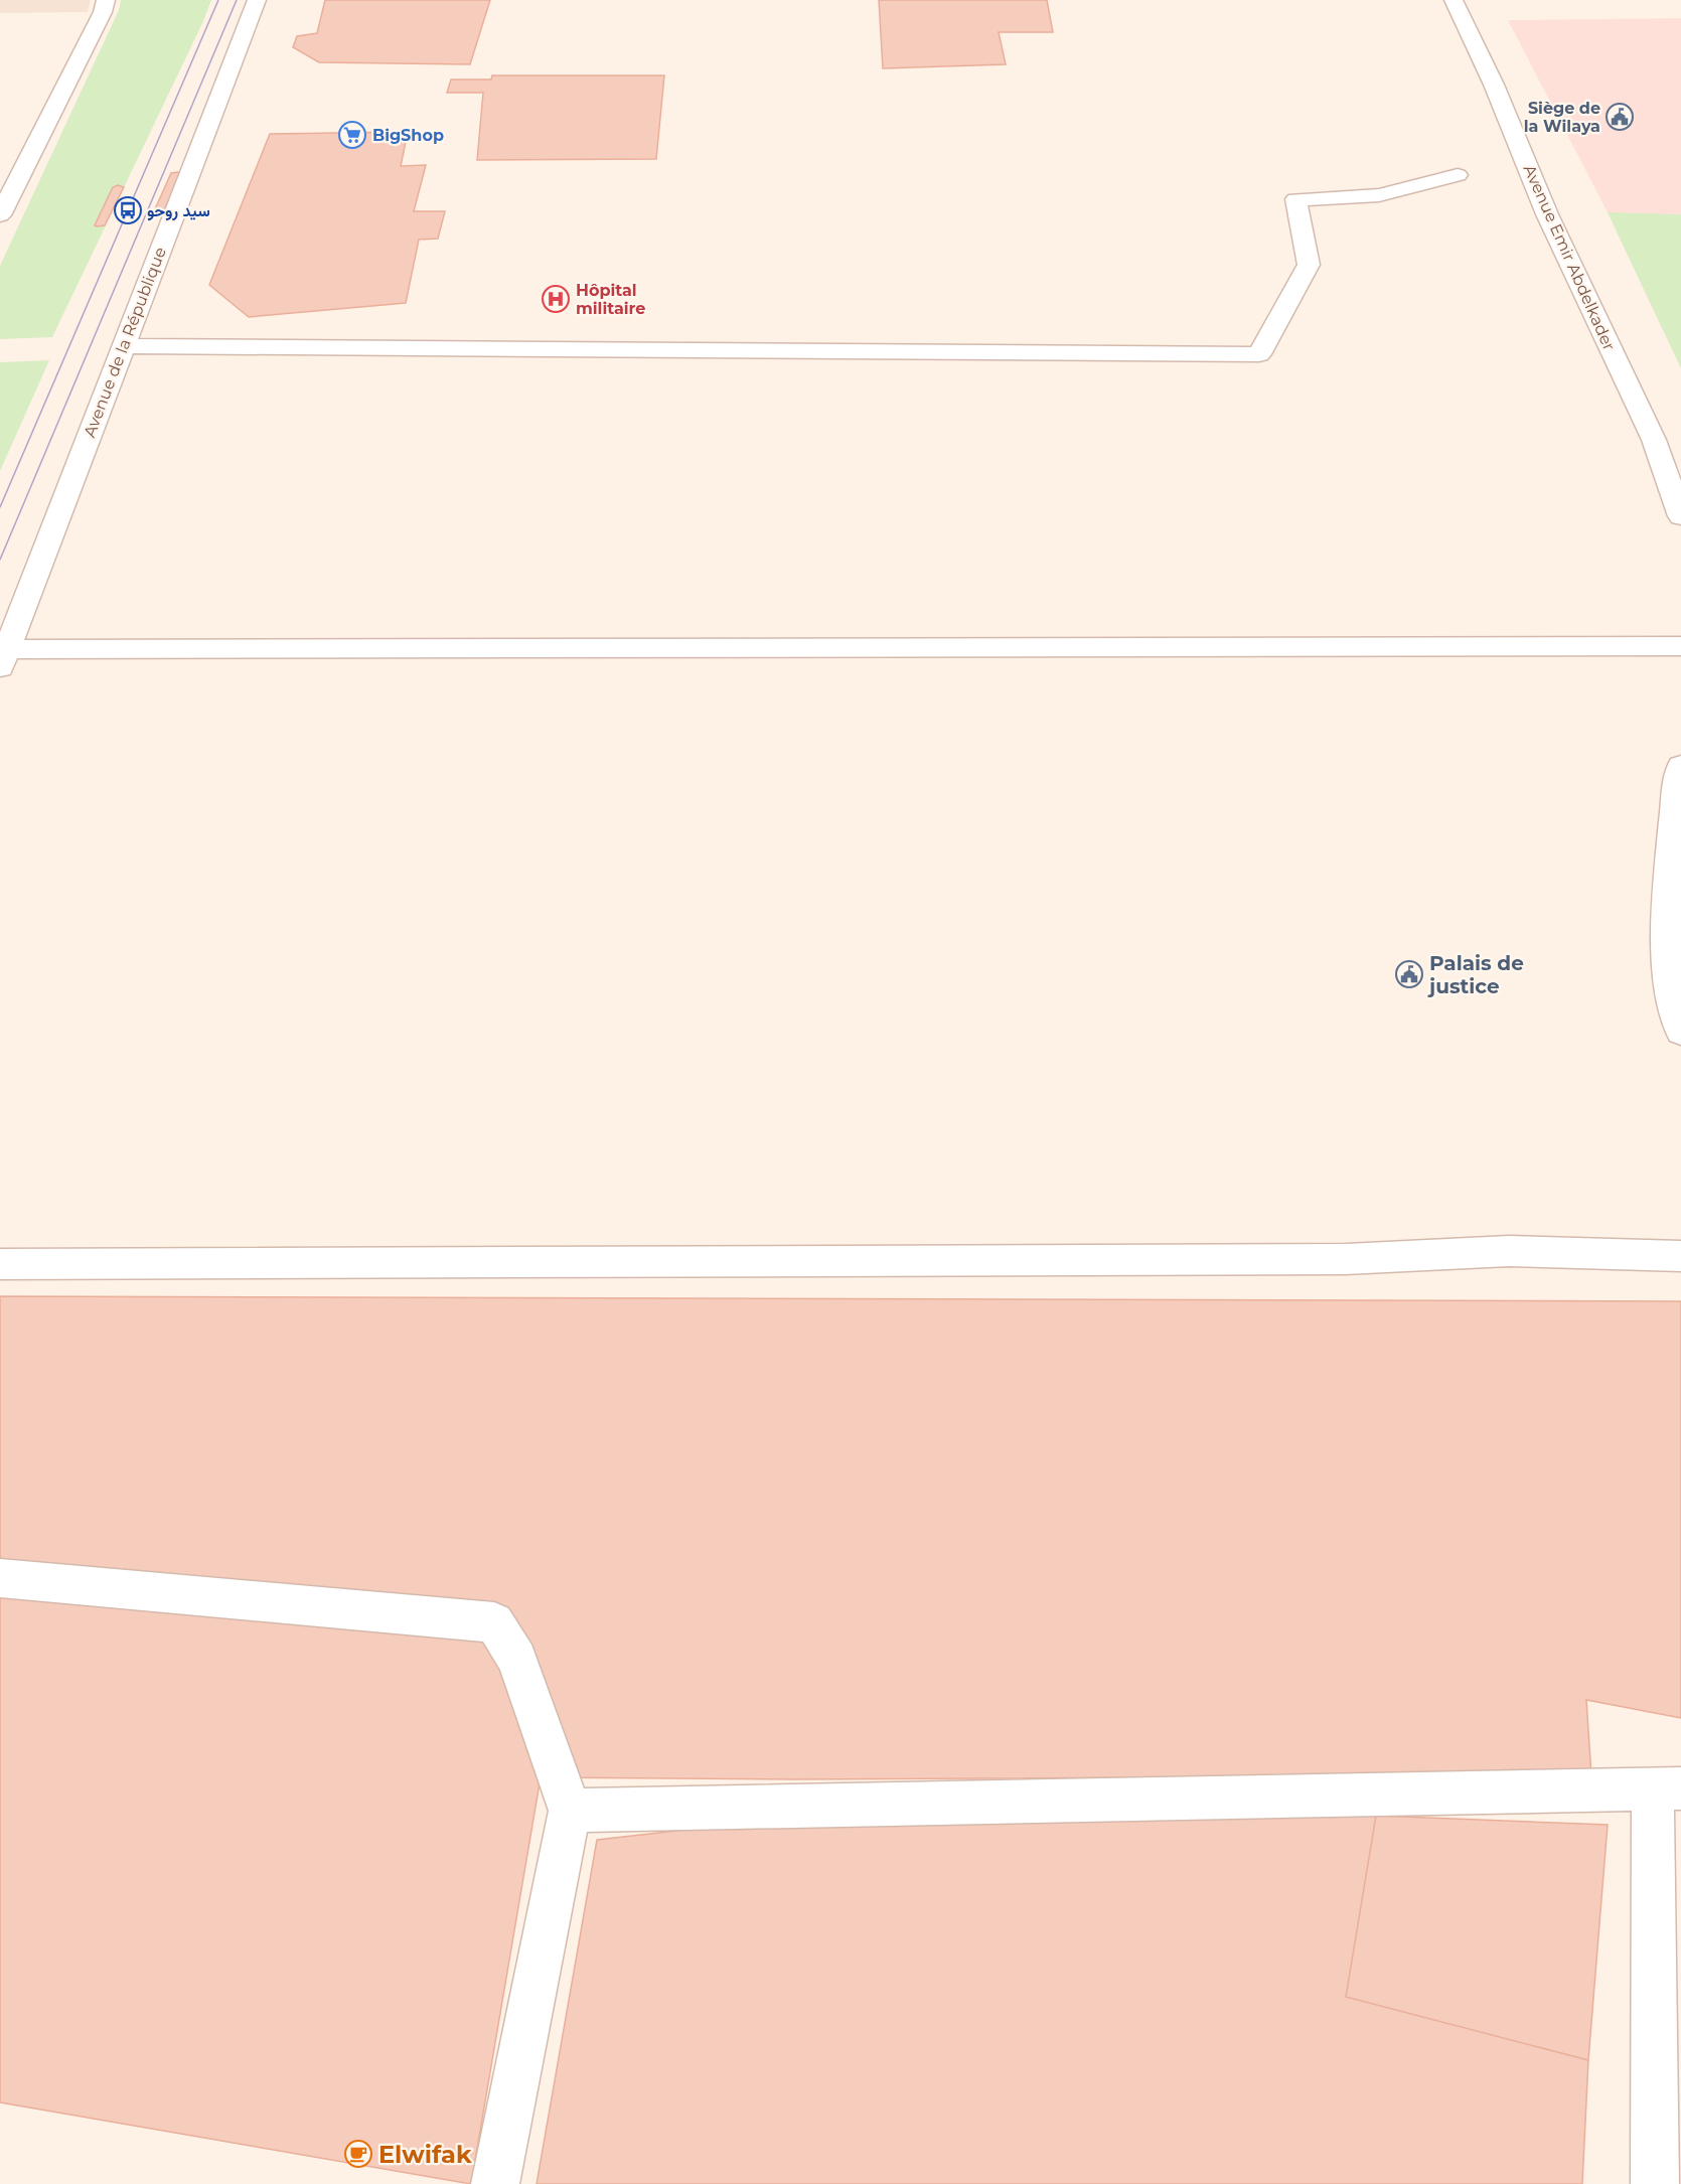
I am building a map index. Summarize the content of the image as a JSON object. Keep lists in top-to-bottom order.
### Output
{
  "streets": {
    "street": ["Avenue Emir Abdelkader", "Avenue de la République"]
  },
  "places": {
    "public building": ["Siège de la Wilaya", "Palais de justice"],
    "supermarket": ["BigShop"],
    "bus stop": ["سيد روحو"],
    "hospital": ["Hôpital militaire"],
    "cafe": ["Elwifak"]
  }
}
